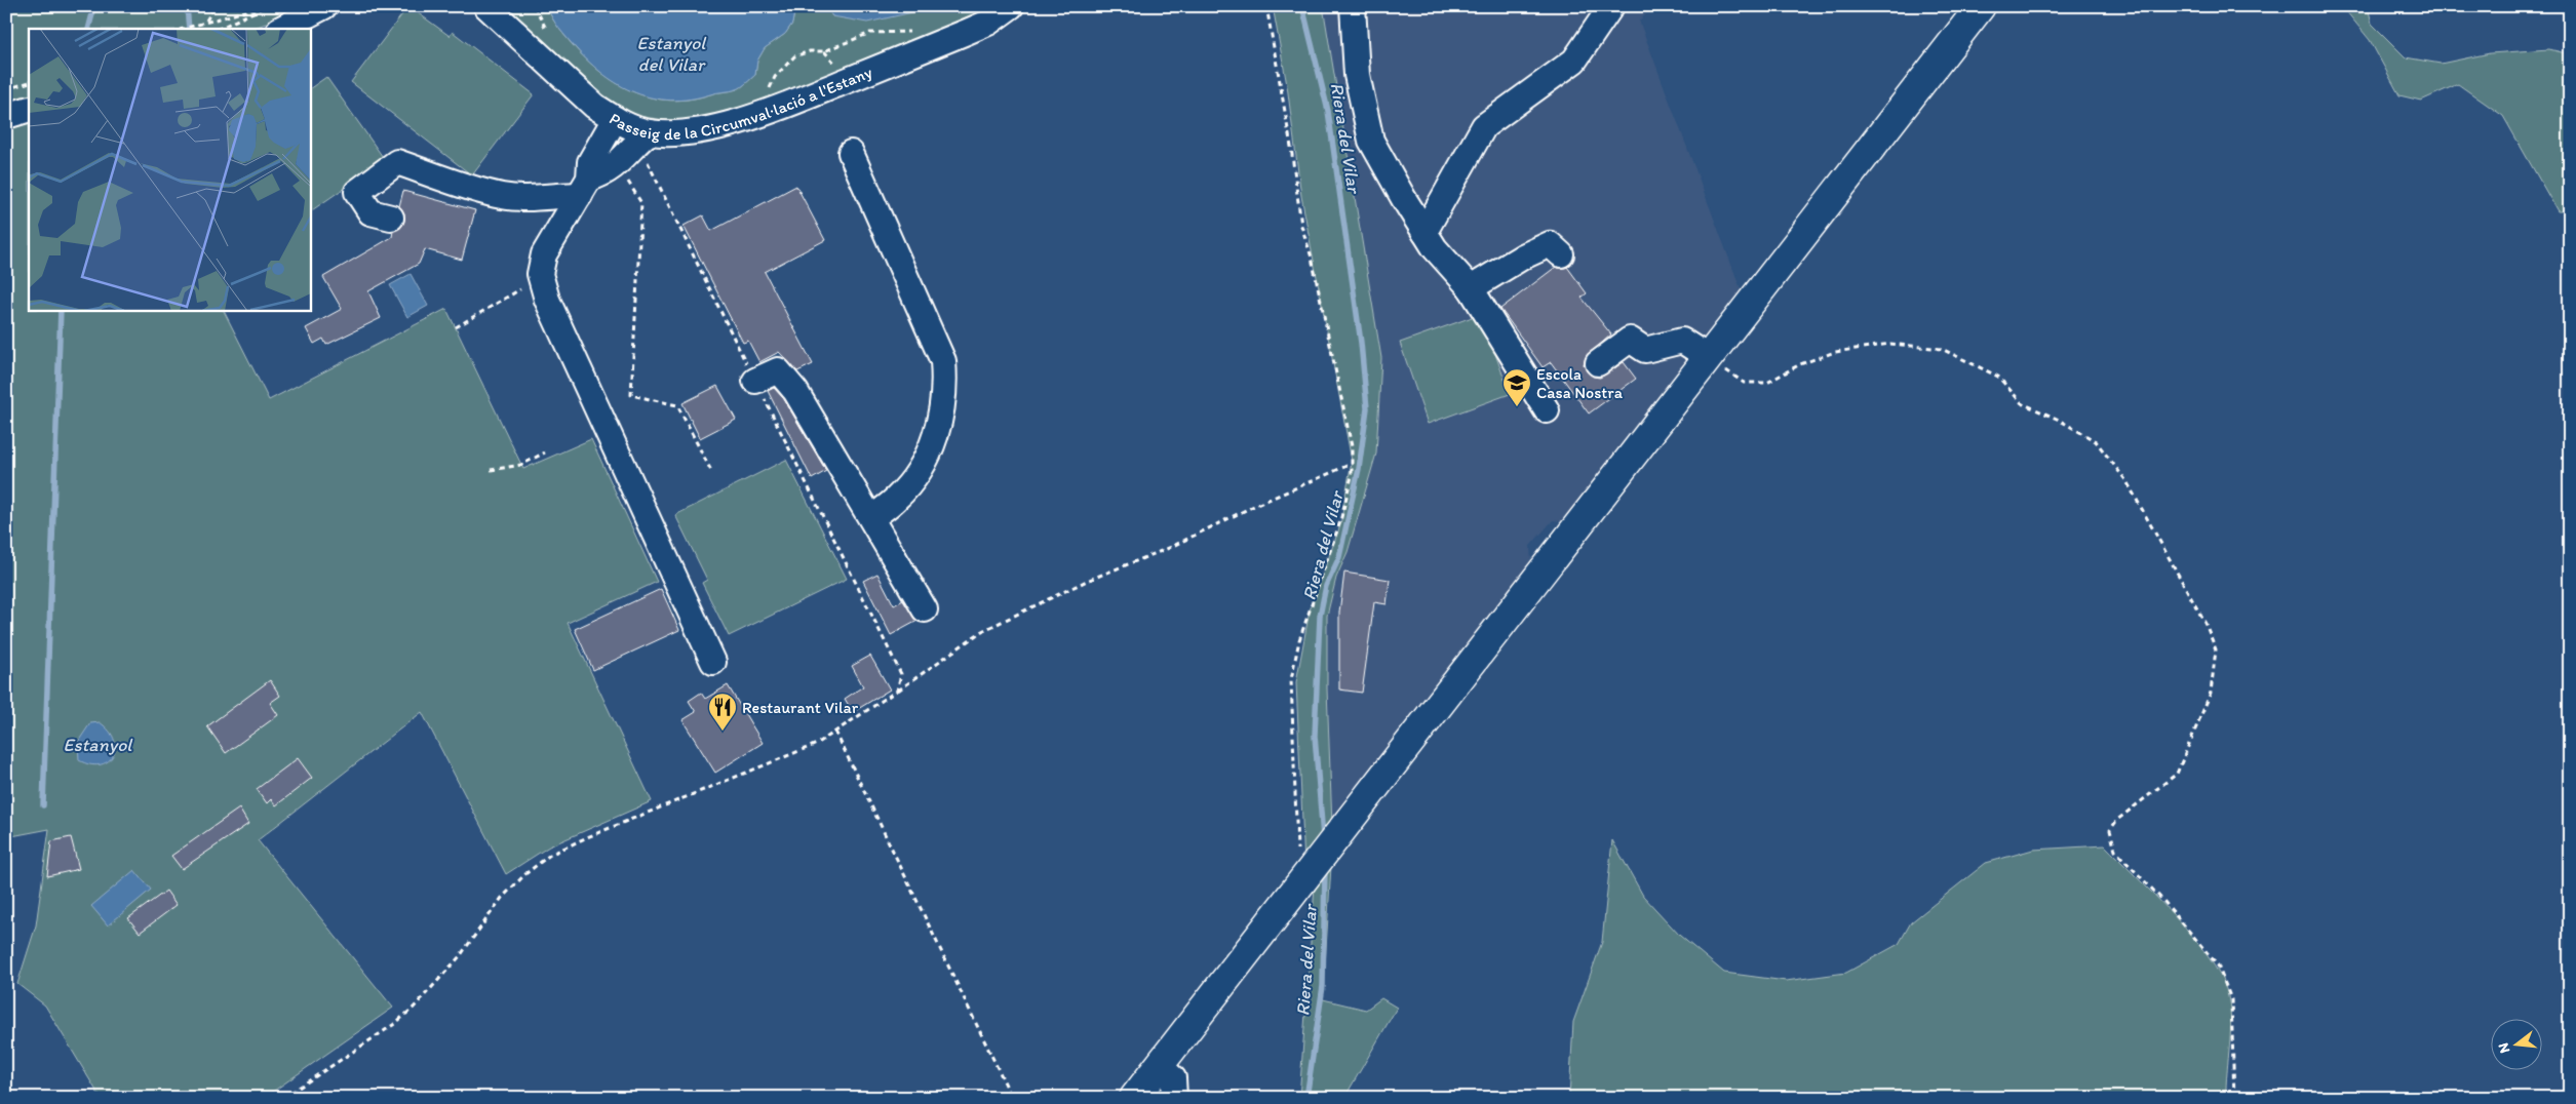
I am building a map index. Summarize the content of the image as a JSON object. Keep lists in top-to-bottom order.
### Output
{
  "streets": {
    "street": ["Passeig de la Circumval·lació a l'Estany"]
  },
  "water": ["Estanyol del Vilar", "Riera del Vilar", "Estanyol"],
  "places": {
    "school or university": ["Escola Casa Nostra"],
    "restaurant": ["Restaurant Vilar"]
  },
  "north": "left"
}
